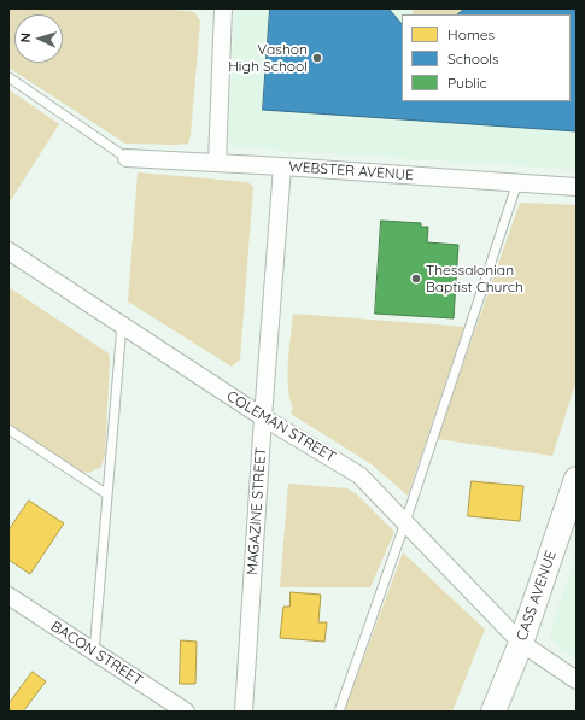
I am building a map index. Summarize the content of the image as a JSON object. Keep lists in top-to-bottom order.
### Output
{
  "streets": {
    "main road": ["CASS AVENUE"],
    "street": [
      "WEBSTER AVENUE",
      "COLEMAN STREET",
      "MAGAZINE STREET",
      "BACON STREET"
    ]
  },
  "crossings": [
    ["WEBSTER AVENUE", "MAGAZINE STREET"],
    ["COLEMAN STREET", "MAGAZINE STREET"],
    ["COLEMAN STREET", "CASS AVENUE"]
  ],
  "places": ["Vashon High School", "Thessalonian Baptist Church"],
  "legend": ["Homes", "Schools", "Public"],
  "north": "left"
}
